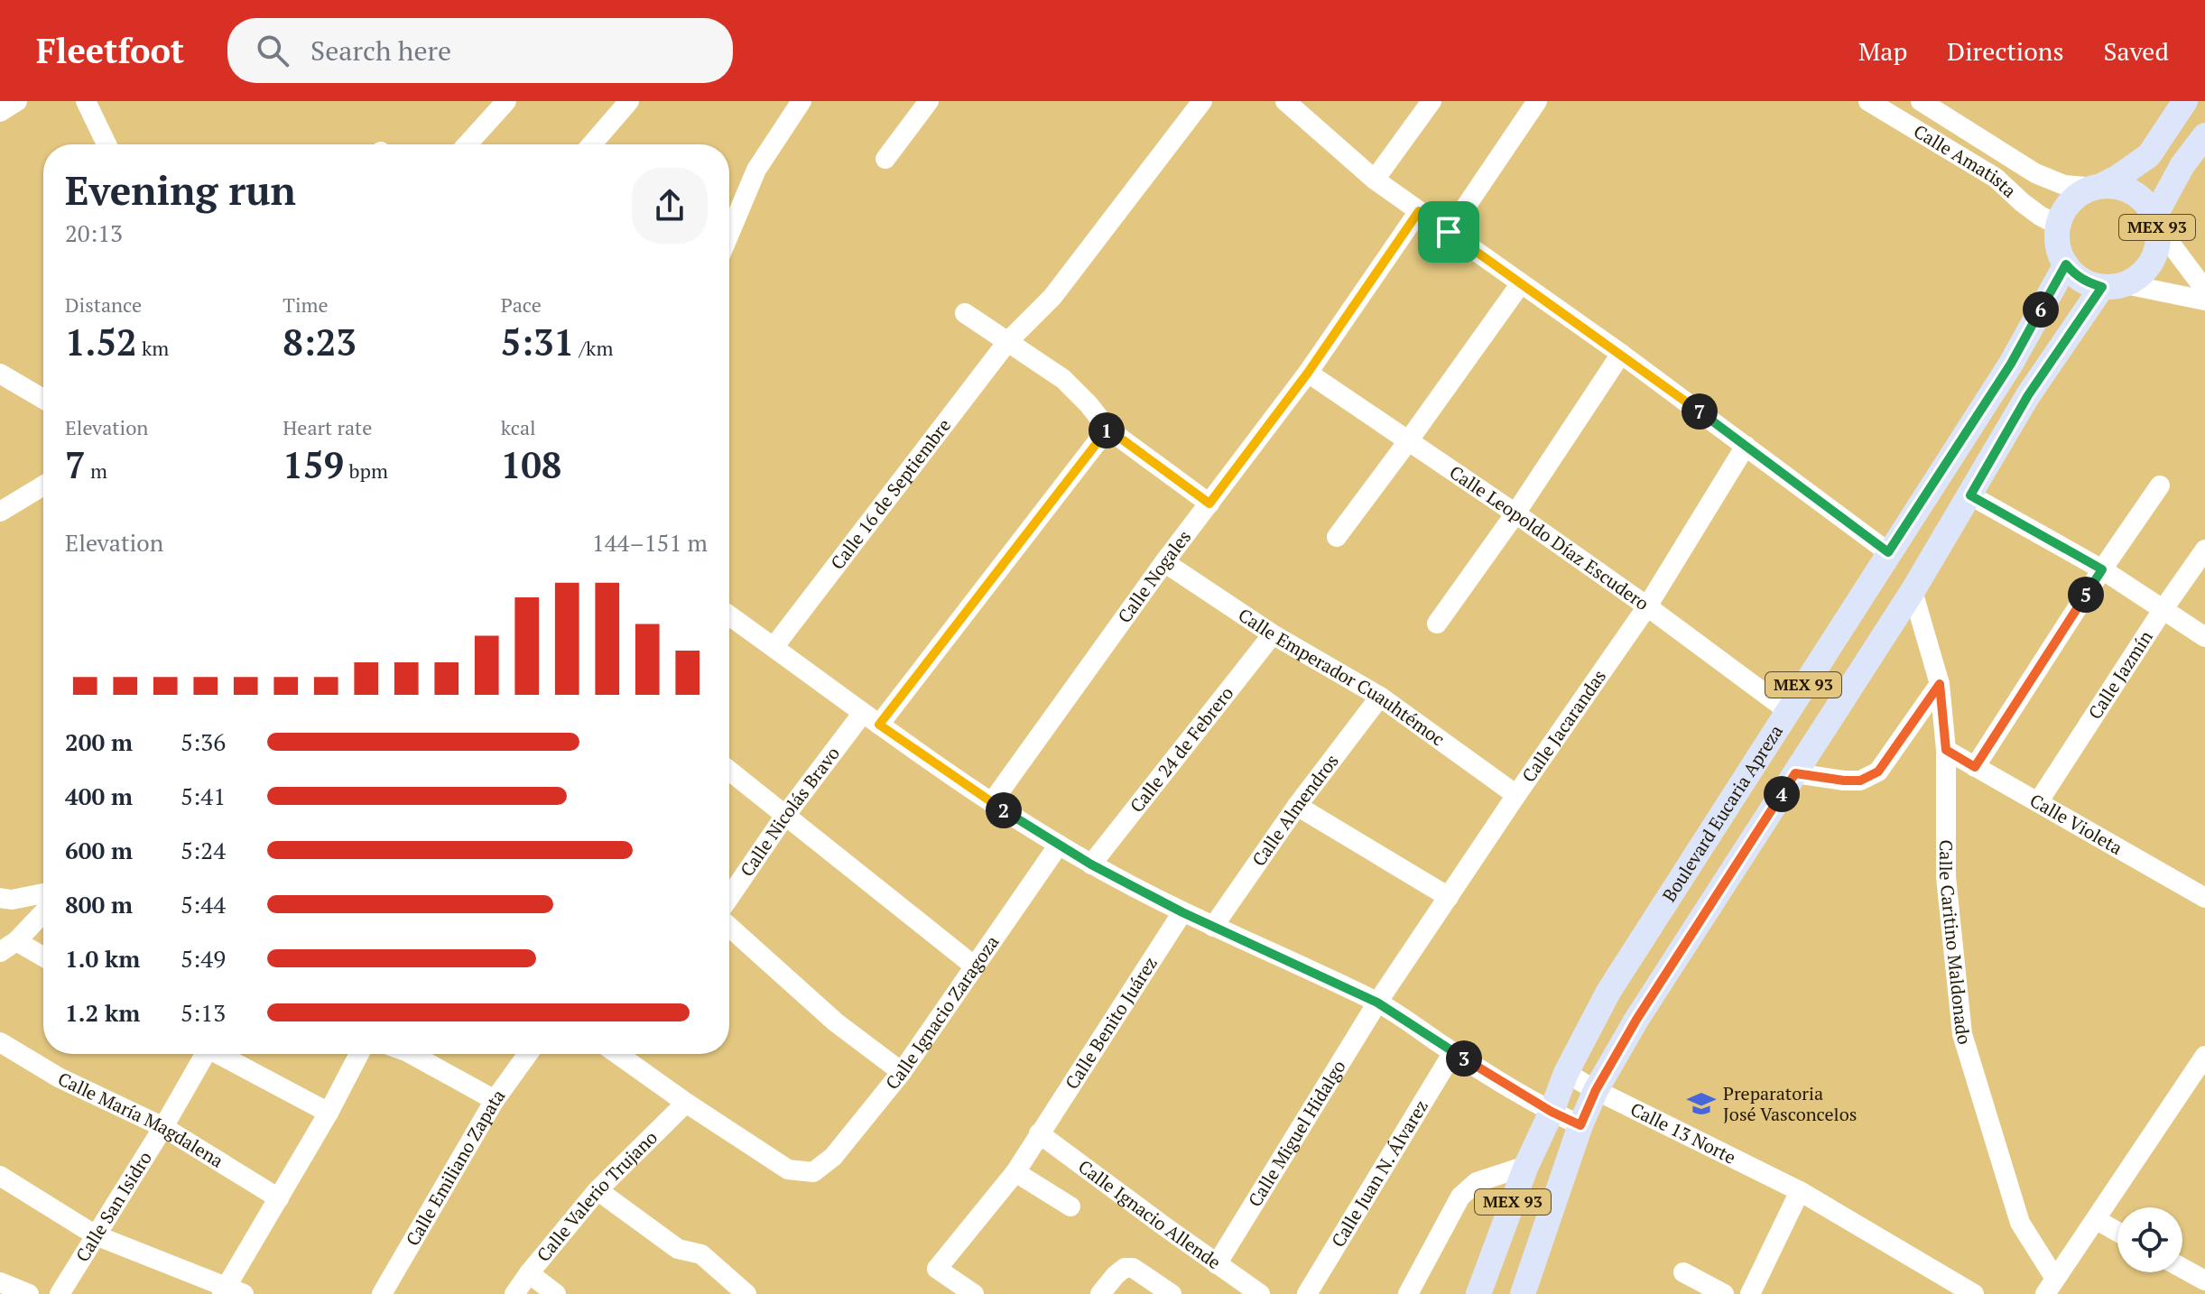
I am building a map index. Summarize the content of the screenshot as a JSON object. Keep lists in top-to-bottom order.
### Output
{
  "streets": {
    "main road": ["MEX 93", "Boulevard Eucaria Apreza"],
    "street": [
      "Calle Amatista",
      "Calle 16 de Septiembre",
      "Calle Leopoldo Díaz Escudero",
      "Calle Nogales",
      "Calle Jazmín",
      "Calle Emperador Cuauhtémoc",
      "Calle Jacarandas",
      "Calle 24 de Febrero",
      "Calle Almendros",
      "Calle Nicolás Bravo",
      "Calle Violeta",
      "Calle Caritino Maldonado",
      "Calle Ignacio Zaragoza",
      "Calle Benito Juárez",
      "Calle María Magdalena",
      "Calle Miguel Hidalgo",
      "Calle 13 Norte",
      "Calle Emiliano Zapata",
      "Calle Juan N. Álvarez",
      "Calle Valerio Trujano",
      "Calle San Isidro",
      "Calle Ignacio Allende"
    ]
  },
  "crossings": [
    ["Calle Amatista", "MEX 93"],
    ["Calle Amatista", "Boulevard Eucaria Apreza"],
    ["MEX 93", "Boulevard Eucaria Apreza"],
    ["MEX 93", "Calle Caritino Maldonado"],
    ["MEX 93", "Calle 13 Norte"],
    ["Calle Leopoldo Díaz Escudero", "Calle Nogales"],
    ["Calle Leopoldo Díaz Escudero", "Calle Jacarandas"],
    ["Calle Leopoldo Díaz Escudero", "Boulevard Eucaria Apreza"],
    ["Calle Nogales", "Calle Emperador Cuauhtémoc"],
    ["Calle Jazmín", "Calle Violeta"],
    ["Calle Emperador Cuauhtémoc", "Calle Jacarandas"],
    ["Calle Emperador Cuauhtémoc", "Calle 24 de Febrero"],
    ["Calle Emperador Cuauhtémoc", "Calle Almendros"],
    ["Calle Jacarandas", "Calle Miguel Hidalgo"],
    ["Boulevard Eucaria Apreza", "Calle 13 Norte"],
    ["Calle Violeta", "Calle Caritino Maldonado"],
    ["Calle Ignacio Zaragoza", "Calle Valerio Trujano"],
    ["Calle Benito Juárez", "Calle Ignacio Allende"],
    ["Calle María Magdalena", "Calle San Isidro"],
    ["Calle Miguel Hidalgo", "Calle Ignacio Allende"]
  ],
  "places": {
    "school or university": ["Preparatoria José Vasconcelos"]
  },
  "page": {
    "header": "Fleetfoot",
    "search": "Search here",
    "nav": ["Map", "Directions", "Saved"],
    "heading": ["Evening run", "20:13"],
    "stats": [
      ["Distance", "1.52 km"],
      ["Time", "8:23"],
      ["Pace", "5:31 /km"],
      ["Elevation", "7 m"],
      ["Heart rate", "159 bpm"],
      ["kcal", "108"]
    ],
    "pins": [
      "6",
      "7",
      "1",
      "5",
      "4",
      "2",
      "3"
    ],
    "chart": ["Elevation", "144–151 m"],
    "list": [
      {
        "name": "200 m",
        "note": "5:36"
      },
      {
        "name": "400 m",
        "note": "5:41"
      },
      {
        "name": "600 m",
        "note": "5:24"
      },
      {
        "name": "800 m",
        "note": "5:44"
      },
      {
        "name": "1.0 km",
        "note": "5:49"
      },
      {
        "name": "1.2 km",
        "note": "5:13"
      }
    ]
  }
}
